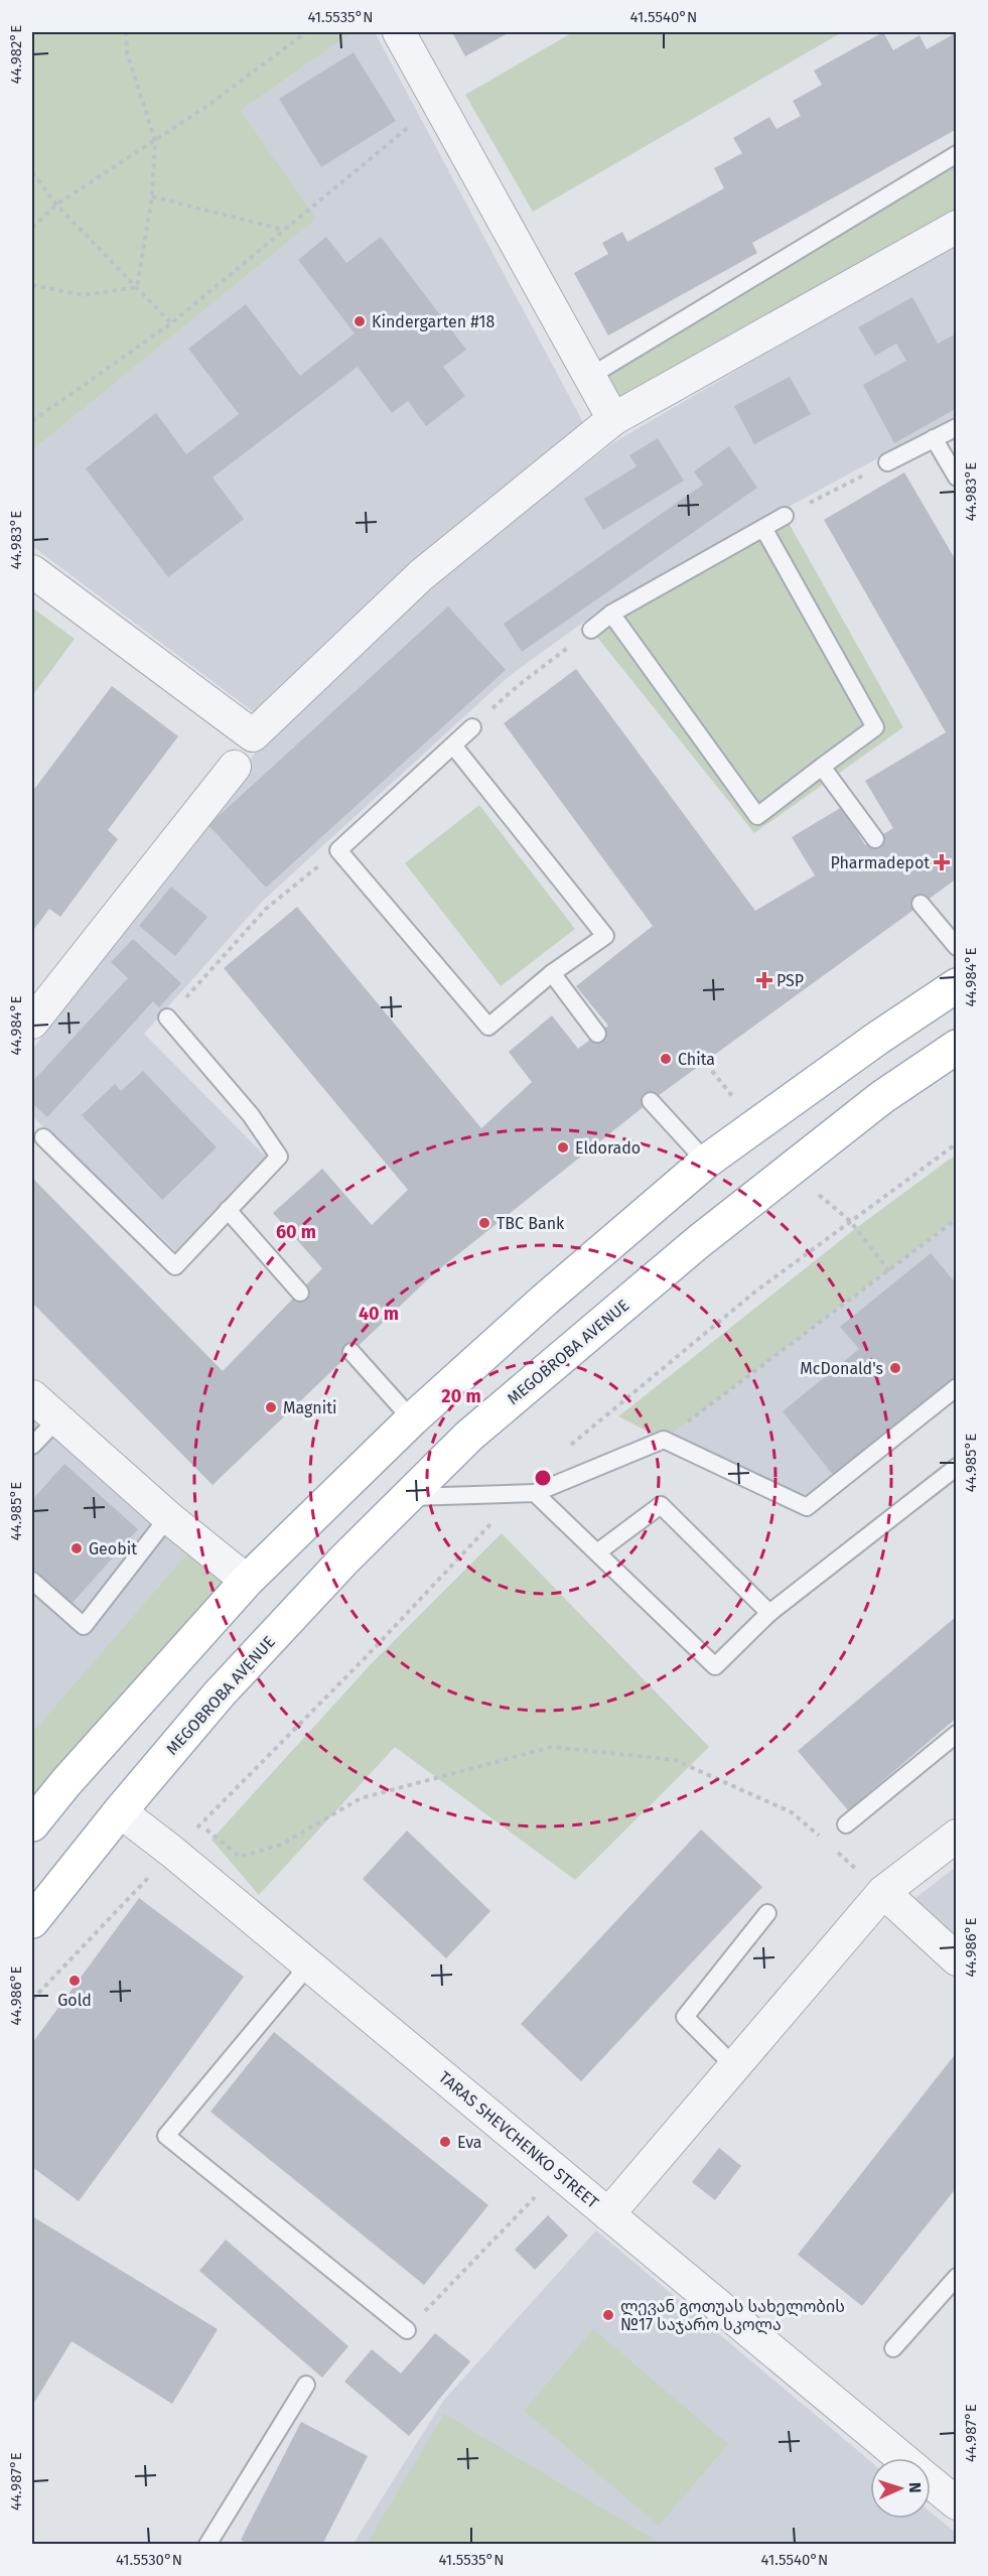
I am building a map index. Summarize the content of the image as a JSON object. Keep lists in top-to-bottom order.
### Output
{
  "streets": {
    "main road": ["MEGOBROBA AVENUE"],
    "street": ["TARAS SHEVCHENKO STREET"]
  },
  "crossings": [
    ["MEGOBROBA AVENUE", "TARAS SHEVCHENKO STREET"]
  ],
  "places": {
    "other": [
      "Kindergarten #18",
      "Chita",
      "Eldorado",
      "TBC Bank",
      "McDonald's",
      "Magniti",
      "Geobit",
      "Gold",
      "Eva",
      "ლევან გოთუას სახელობის №17 საჯარო სკოლა"
    ],
    "health": ["Pharmadepot", "PSP"]
  },
  "north": "right",
  "coordinates": [
    "41.5535°N",
    "41.5540°N",
    "44.982°E",
    "44.983°E",
    "44.984°E",
    "44.985°E",
    "44.986°E",
    "44.987°E",
    "41.5530°N"
  ],
  "rings": ["60 m", "40 m", "20 m"]
}
